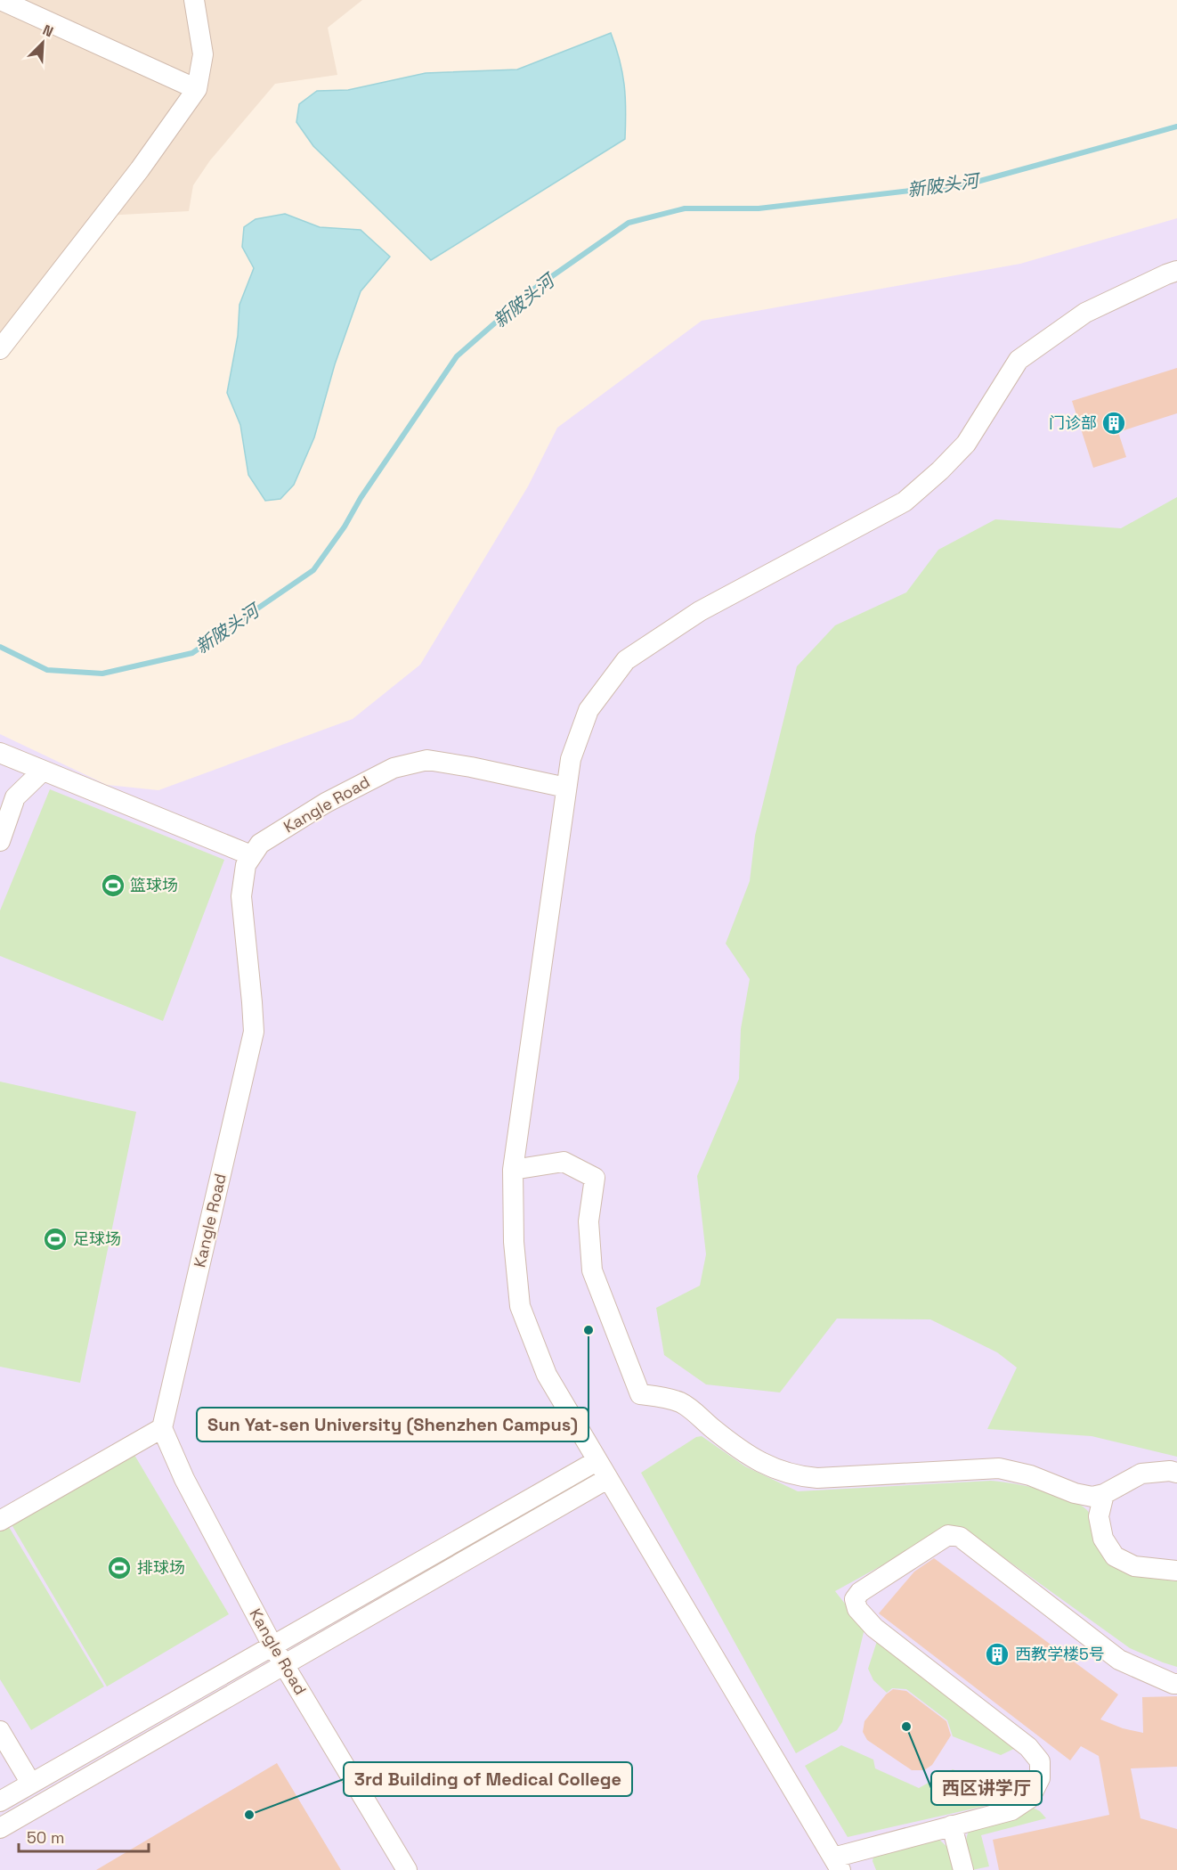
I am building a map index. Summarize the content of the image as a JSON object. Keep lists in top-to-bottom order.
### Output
{
  "streets": {
    "street": ["Kangle Road"]
  },
  "water": ["新陂头河"],
  "places": {
    "building": ["门诊部", "西教学楼5号"],
    "sports": ["篮球场", "足球场", "排球场"],
    "other": ["Sun Yat-sen University (Shenzhen Campus)", "西区讲学厅", "3rd Building of Medical College"]
  },
  "scale_bar": "50 m",
  "north": "top right"
}
